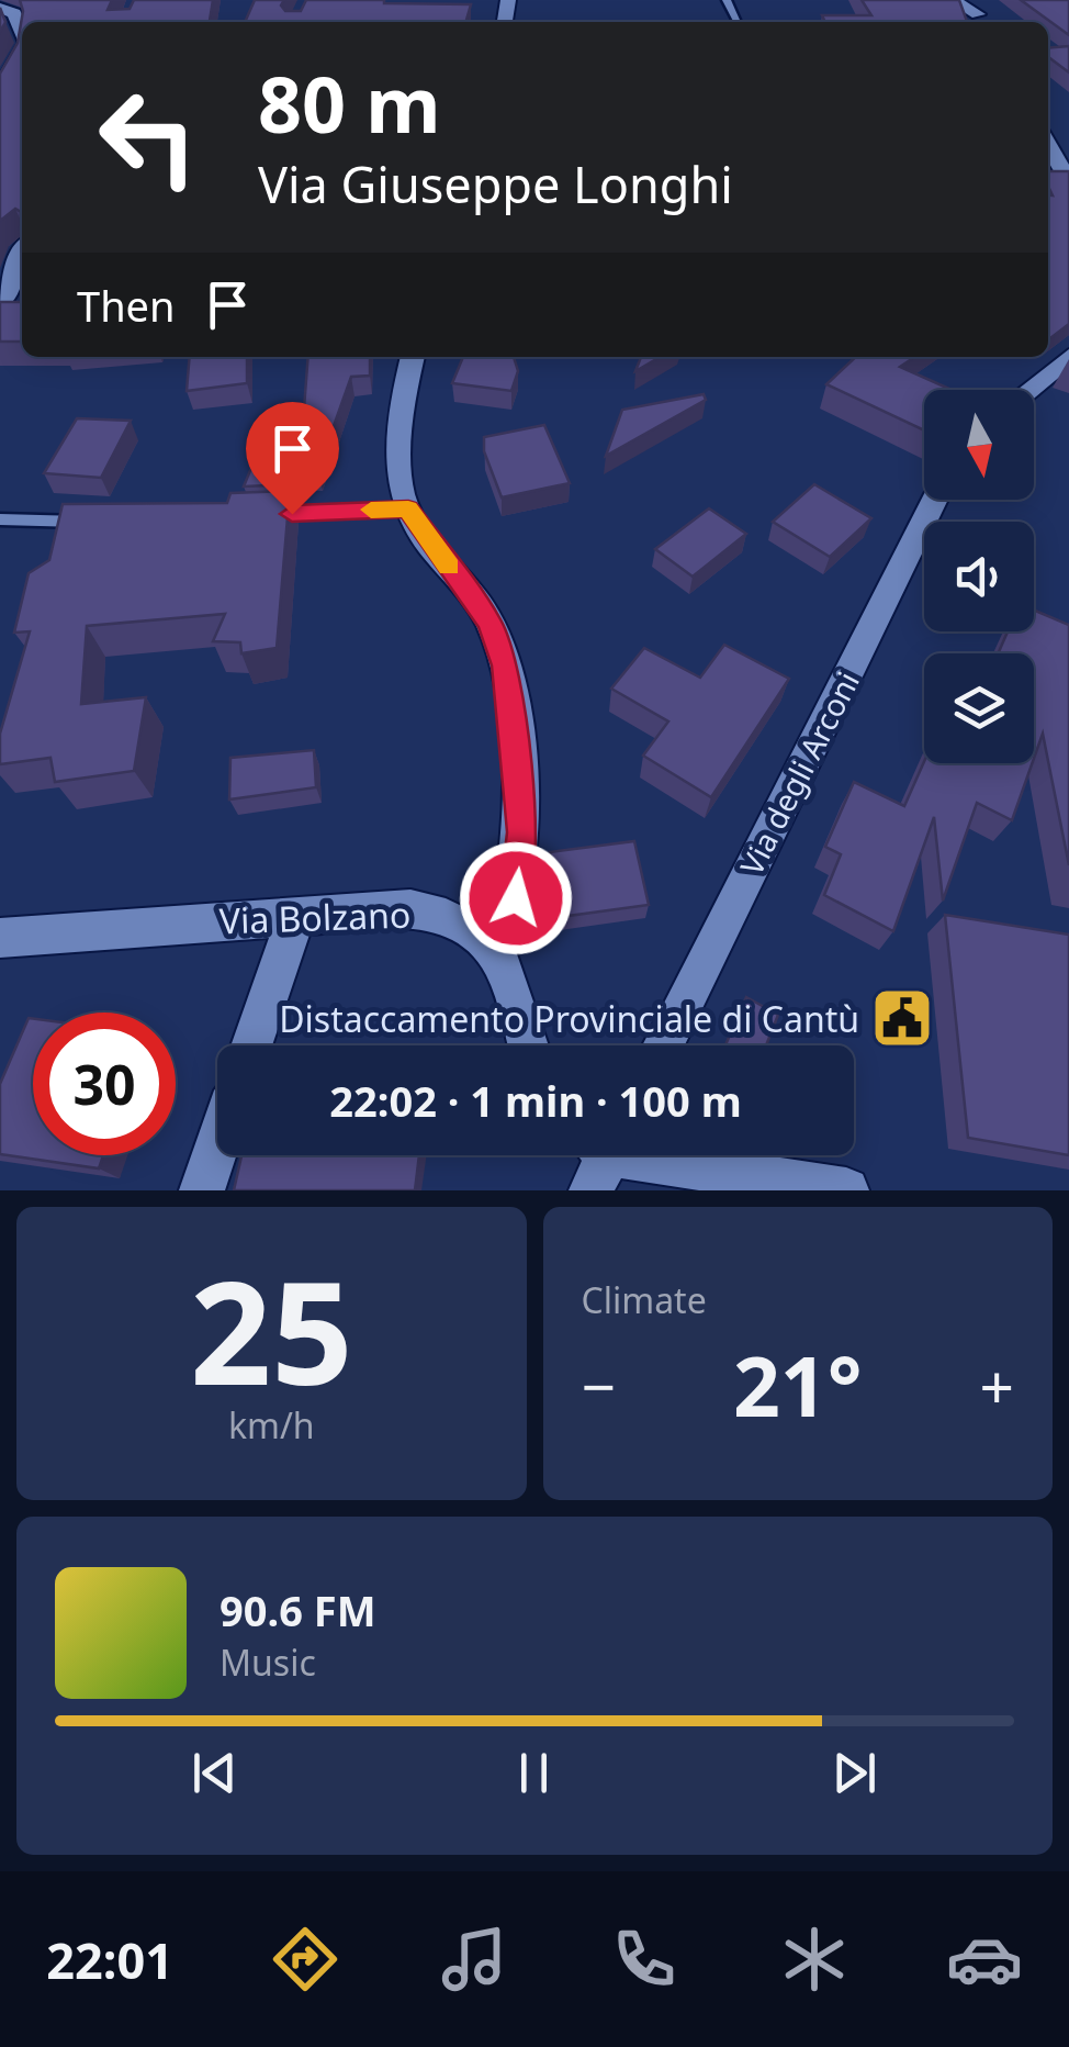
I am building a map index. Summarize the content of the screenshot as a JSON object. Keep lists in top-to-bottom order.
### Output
{
  "streets": {
    "street": ["Via degli Arconi", "Via Bolzano"]
  },
  "places": {
    "public building": ["Distaccamento Provinciale di Cantù"]
  },
  "north": "bottom",
  "page": {
    "turn": ["80 m", "Via Giuseppe Longhi"],
    "then": "Then",
    "limit": "30",
    "trip": "22:02 · 1 min · 100 m",
    "tile": [
      ["25", "km/h"],
      "Climate"
    ],
    "heat": ["−", "21°", "+"],
    "song": ["90.6 FM", "Music"],
    "tabs": "22:01"
  }
}
